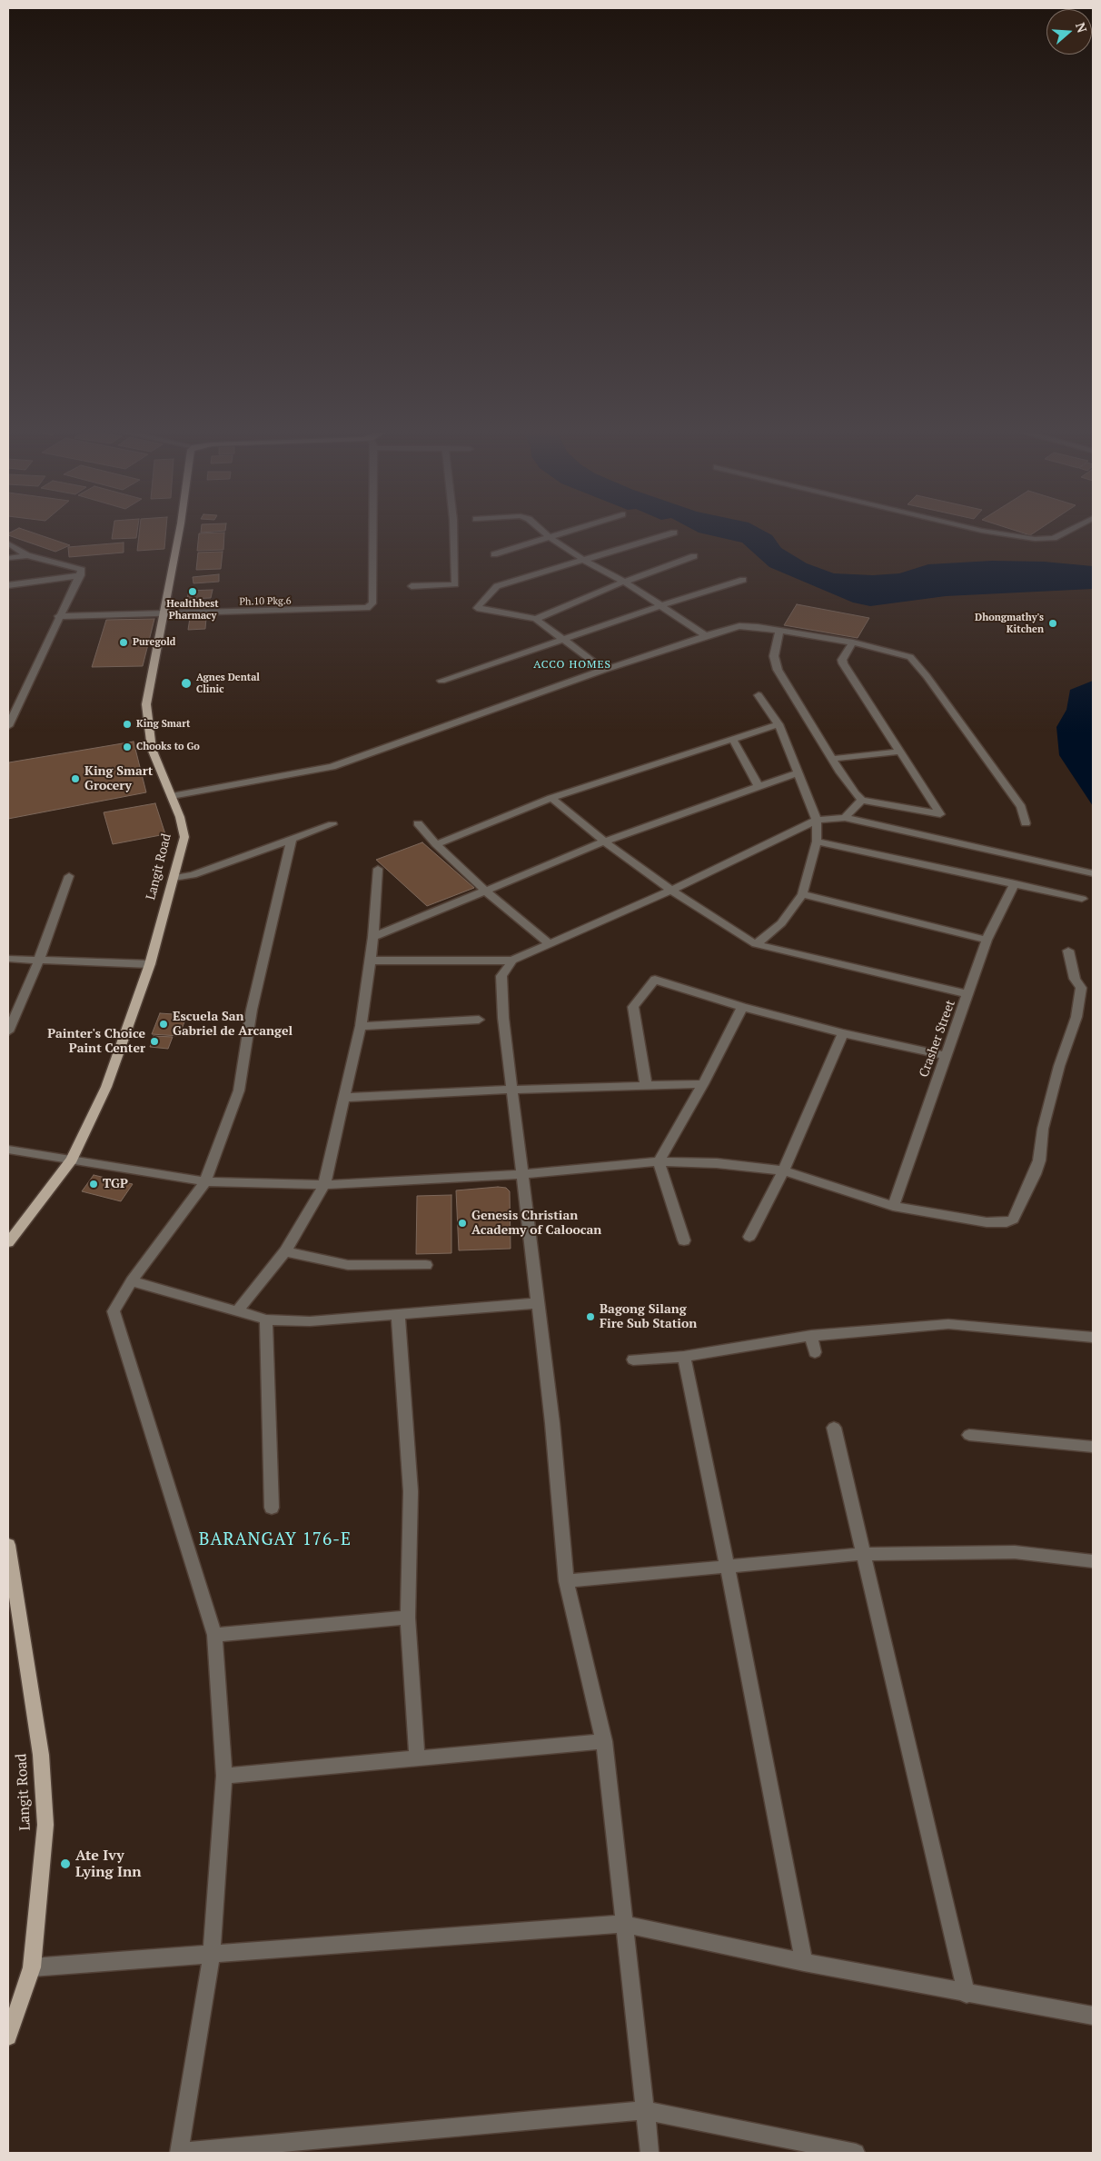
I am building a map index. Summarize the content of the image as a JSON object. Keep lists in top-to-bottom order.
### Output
{
  "streets": {
    "main road": ["Langit Road"],
    "street": ["Ph.10 Pkg.6", "Crasher Street"]
  },
  "crossings": [
    ["Ph.10 Pkg.6", "Langit Road"]
  ],
  "districts": ["ACCO HOMES", "BARANGAY 176-E"],
  "places": [
    "Healthbest Pharmacy",
    "Dhongmathy's Kitchen",
    "Puregold",
    "Agnes Dental Clinic",
    "King Smart",
    "Chooks to Go",
    "King Smart Grocery",
    "Escuela San Gabriel de Arcangel",
    "Painter's Choice Paint Center",
    "TGP",
    "Genesis Christian Academy of Caloocan",
    "Bagong Silang Fire Sub Station",
    "Ate Ivy Lying Inn"
  ],
  "north": "right"
}
